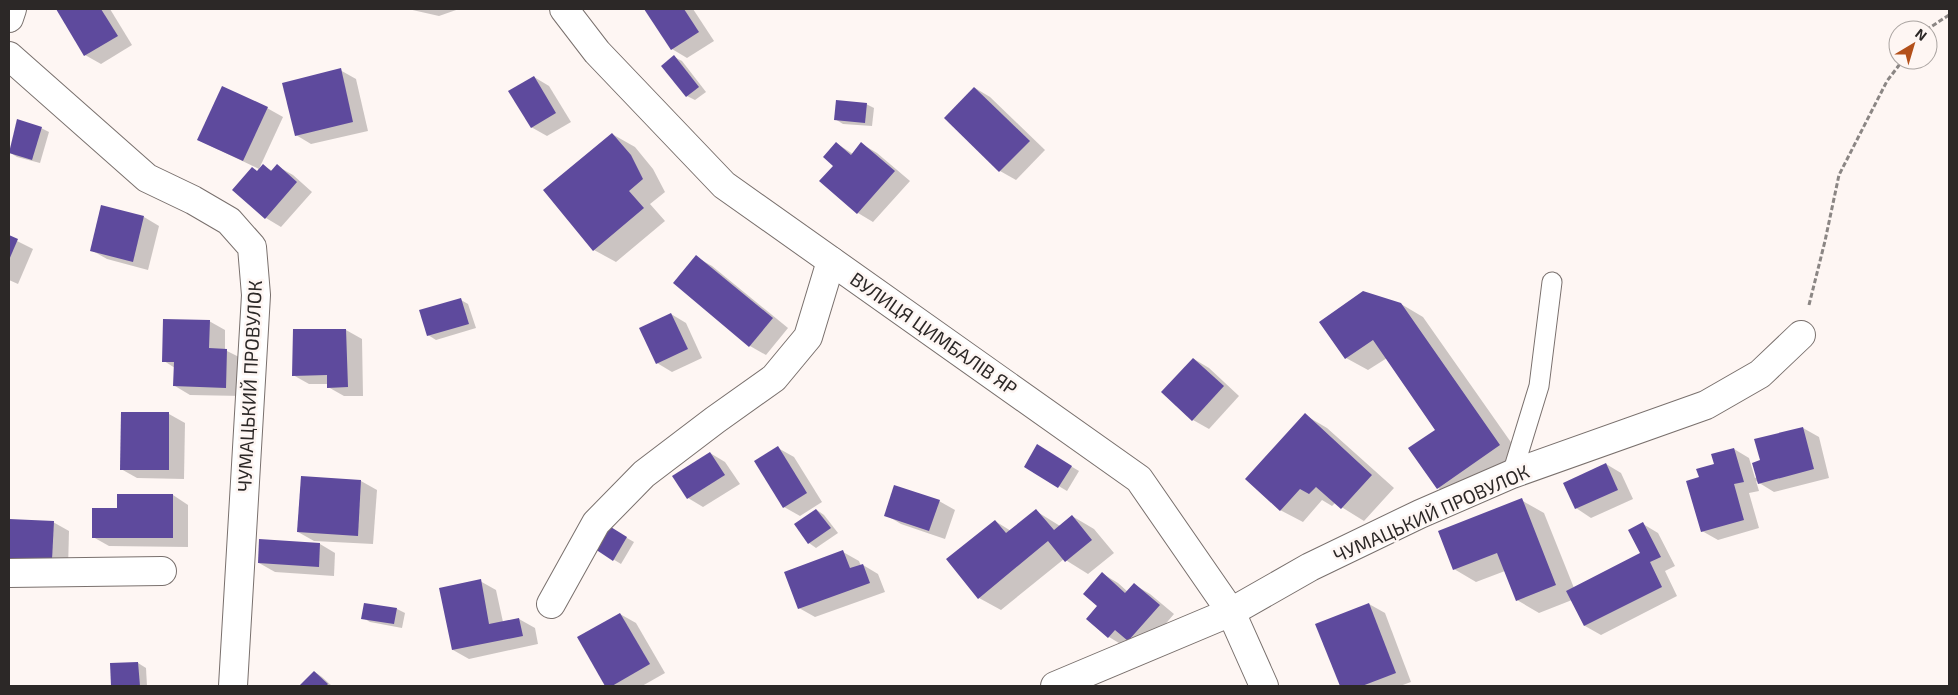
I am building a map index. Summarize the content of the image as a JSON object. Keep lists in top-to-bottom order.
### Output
{
  "streets": {
    "street": ["ВУЛИЦЯ ЦИМБАЛІВ ЯР", "ЧУМАЦЬКИЙ ПРОВУЛОК"]
  },
  "crossings": [
    ["ВУЛИЦЯ ЦИМБАЛІВ ЯР", "ЧУМАЦЬКИЙ ПРОВУЛОК"]
  ],
  "north": "top right"
}
